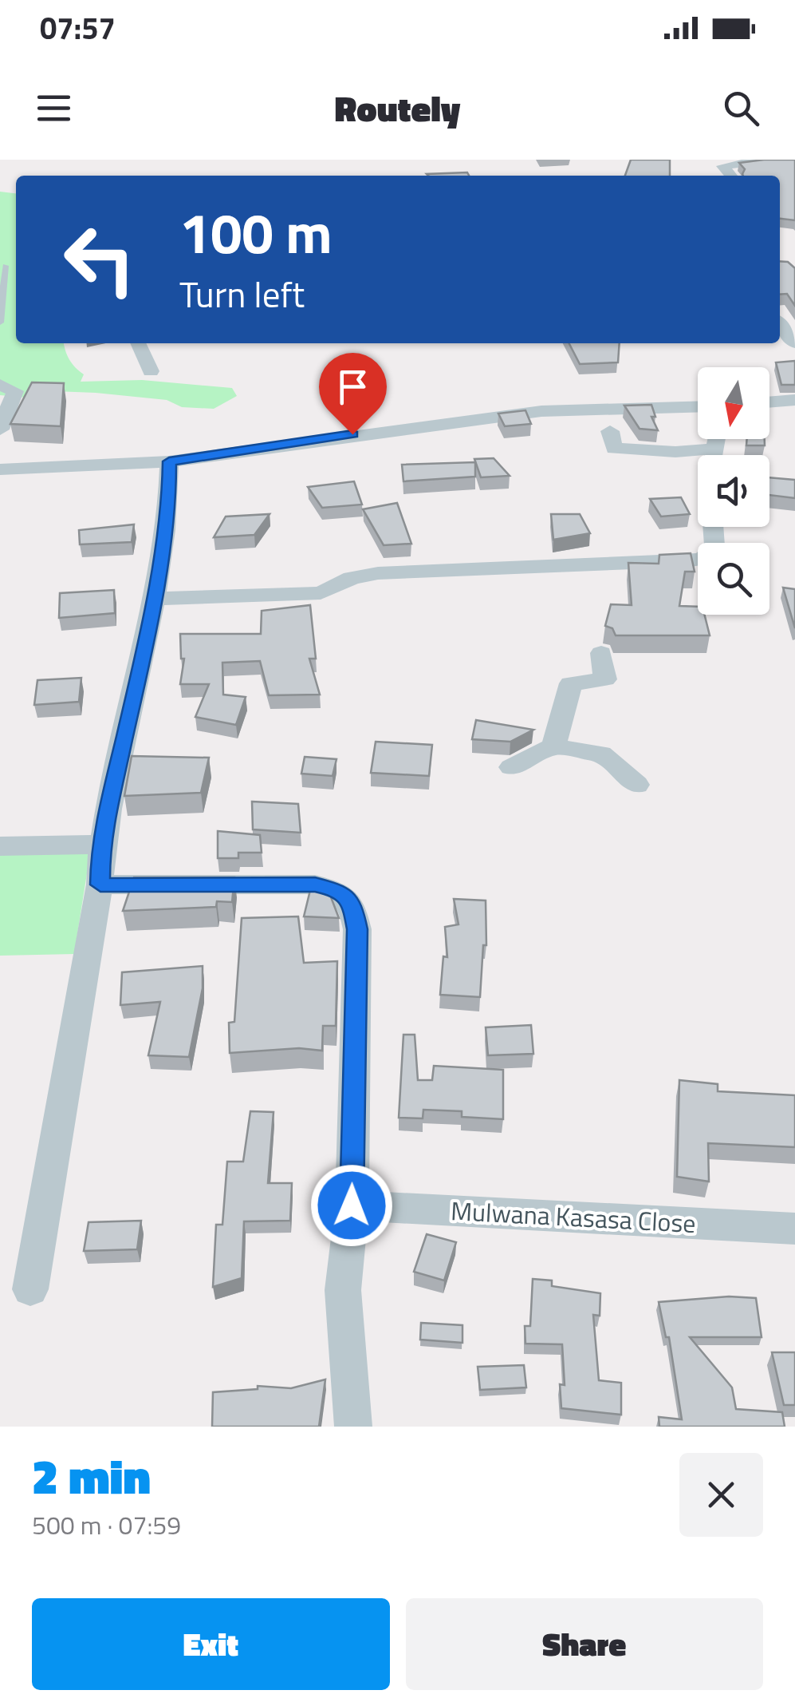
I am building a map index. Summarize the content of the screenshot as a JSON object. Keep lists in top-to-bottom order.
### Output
{
  "streets": {
    "street": ["Mulwana Kasasa Close"]
  },
  "north": "bottom",
  "page": {
    "status": "07:57",
    "header": "Routely",
    "turn": ["100 m", "Turn left"],
    "heading": ["2 min", "500 m · 07:59"],
    "buttons": ["Exit", "Share"]
  }
}
